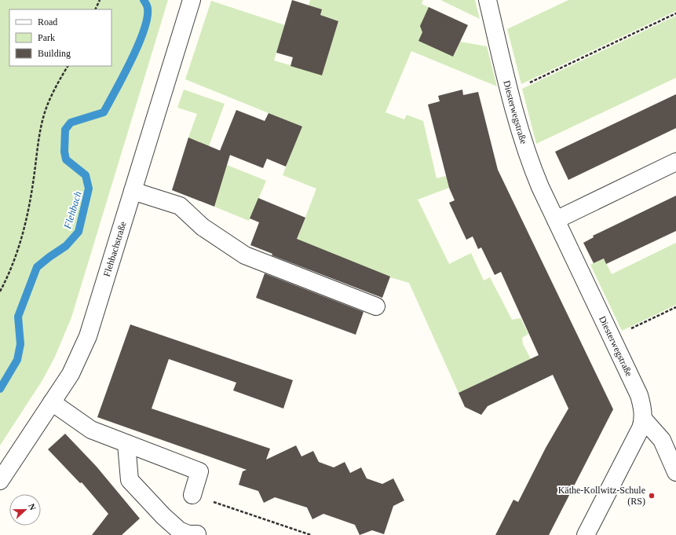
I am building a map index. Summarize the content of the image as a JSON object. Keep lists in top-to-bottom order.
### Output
{
  "streets": {
    "street": ["Diesterwegstraße", "Flehbachstraße"]
  },
  "water": ["Flehbach"],
  "places": ["Käthe-Kollwitz-Schule (RS)"],
  "legend": ["Road", "Park", "Building"],
  "north": "right"
}
